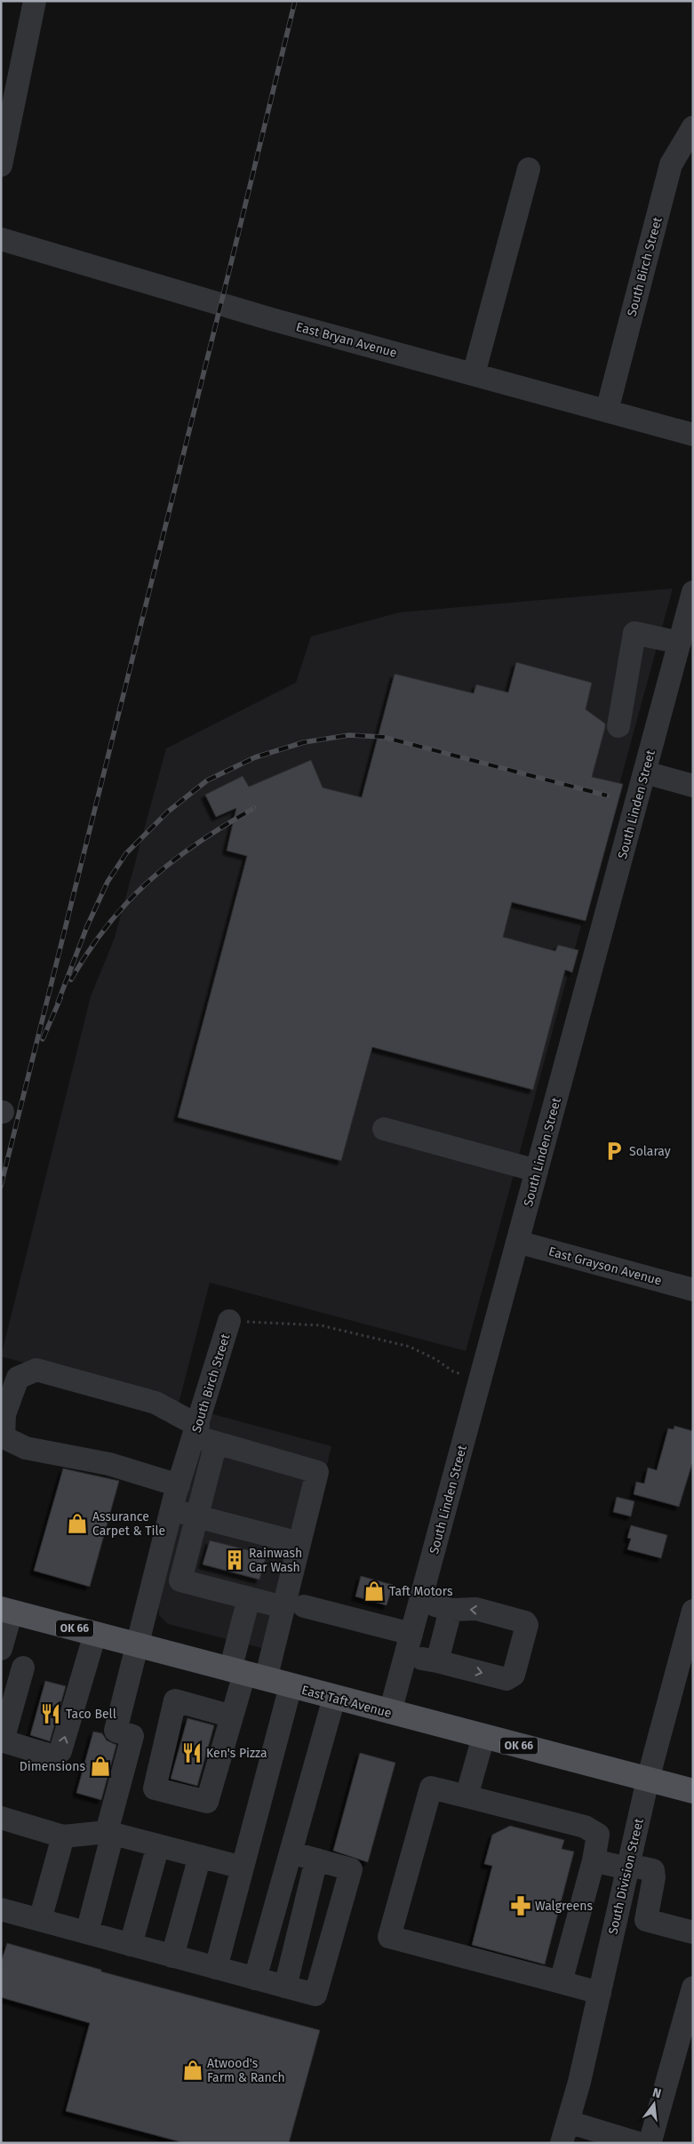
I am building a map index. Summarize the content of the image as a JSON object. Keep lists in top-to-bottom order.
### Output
{
  "streets": {
    "main road": ["OK 66", "East Taft Avenue"],
    "street": [
      "South Birch Street",
      "East Bryan Avenue",
      "South Linden Street",
      "East Grayson Avenue",
      "South Division Street"
    ]
  },
  "crossings": [
    ["South Birch Street", "East Bryan Avenue"],
    ["South Birch Street", "South Linden Street"],
    ["South Birch Street", "East Taft Avenue"],
    ["South Linden Street", "East Grayson Avenue"],
    ["South Linden Street", "East Taft Avenue"],
    ["East Taft Avenue", "South Division Street"]
  ],
  "places": {
    "parking": ["Solaray"],
    "shop": [
      "Assurance Carpet & Tile",
      "Taft Motors",
      "Dimensions",
      "Atwood's Farm & Ranch"
    ],
    "building": ["Rainwash Car Wash"],
    "restaurant": ["Taco Bell", "Ken's Pizza"],
    "pharmacy": ["Walgreens"]
  },
  "north": "top"
}
